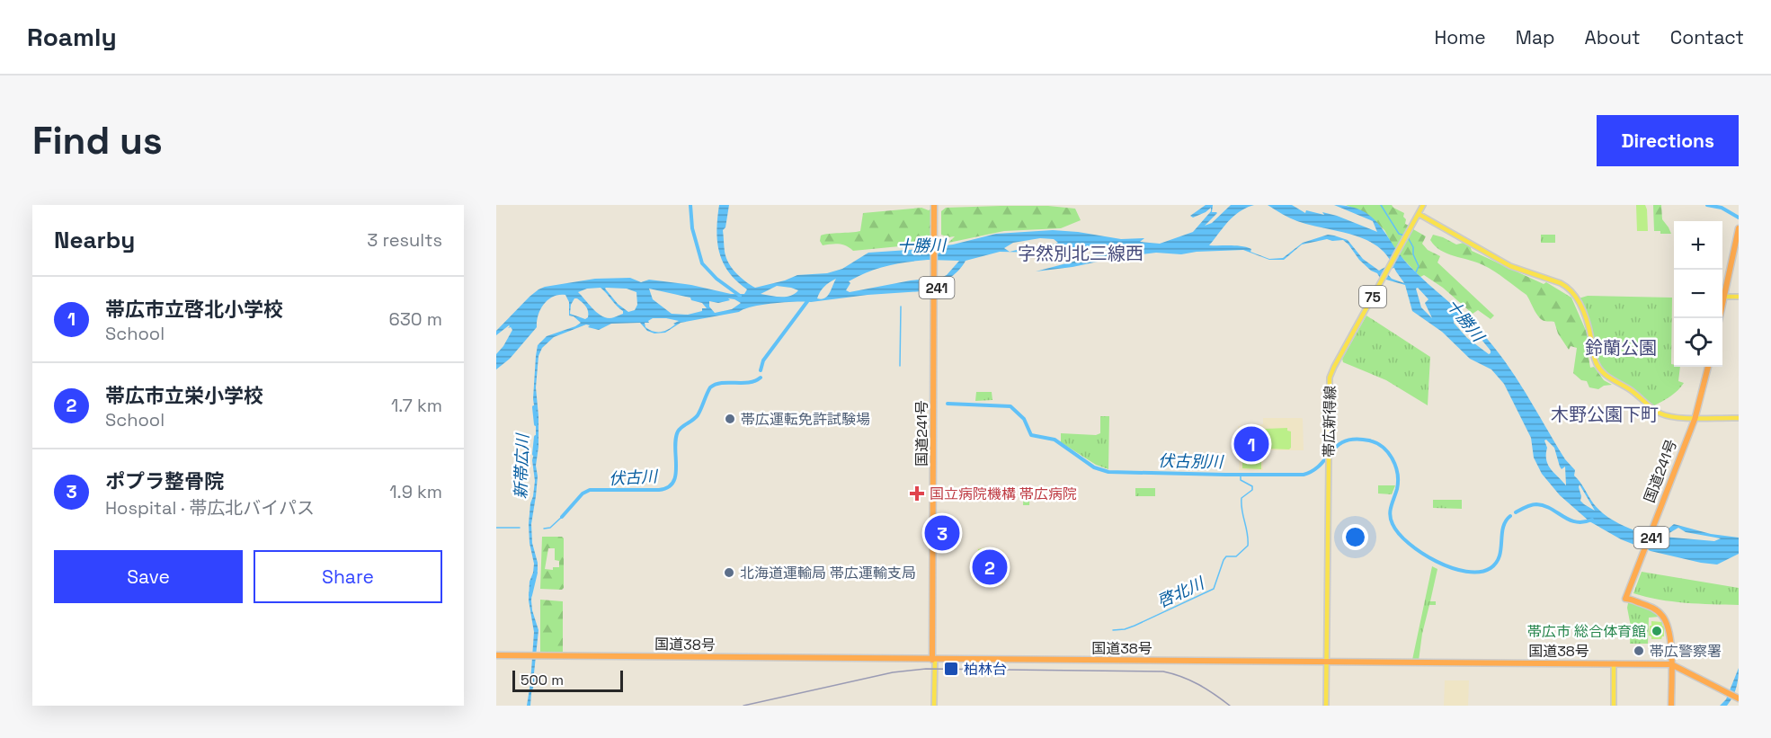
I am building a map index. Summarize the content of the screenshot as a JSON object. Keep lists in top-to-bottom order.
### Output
{
  "streets": {
    "highway": ["241", "国道241号", "国道38号"],
    "main road": ["75", "帯広新得線"]
  },
  "crossings": [
    ["帯広新得線", "国道38号"],
    ["国道241号", "国道38号"]
  ],
  "districts": ["字然別北三線西", "鈴蘭公園", "木野公園下町"],
  "water": [
    "十勝川",
    "伏古別川",
    "新帯広川",
    "伏古川",
    "啓北川"
  ],
  "places": {
    "other": [
      "帯広運転免許試験場",
      "北海道運輸局 帯広運輸支局",
      "帯広市 総合体育館",
      "帯広警察署"
    ],
    "health": ["国立病院機構 帯広病院"],
    "transit": ["柏林台"]
  },
  "scale_bar": "500 m",
  "page": {
    "header": "Roamly",
    "nav": [
      "Home",
      "Map",
      "About",
      "Contact"
    ],
    "buttons": [
      "Directions",
      ["Save", "Share"]
    ],
    "title": "Find us",
    "heading": ["Nearby", "3 results"],
    "map_buttons": ["+", "−"],
    "list": [
      {
        "mark": "1",
        "name": "帯広市立啓北小学校",
        "note": "School",
        "value": "630 m"
      },
      {
        "mark": "2",
        "name": "帯広市立栄小学校",
        "note": "School",
        "value": "1.7 km"
      },
      {
        "mark": "3",
        "name": "ポプラ整骨院",
        "note": "Hospital · 帯広北バイパス",
        "value": "1.9 km"
      }
    ],
    "pins": ["1", "3", "2"],
    "scale": "500 m"
  }
}
